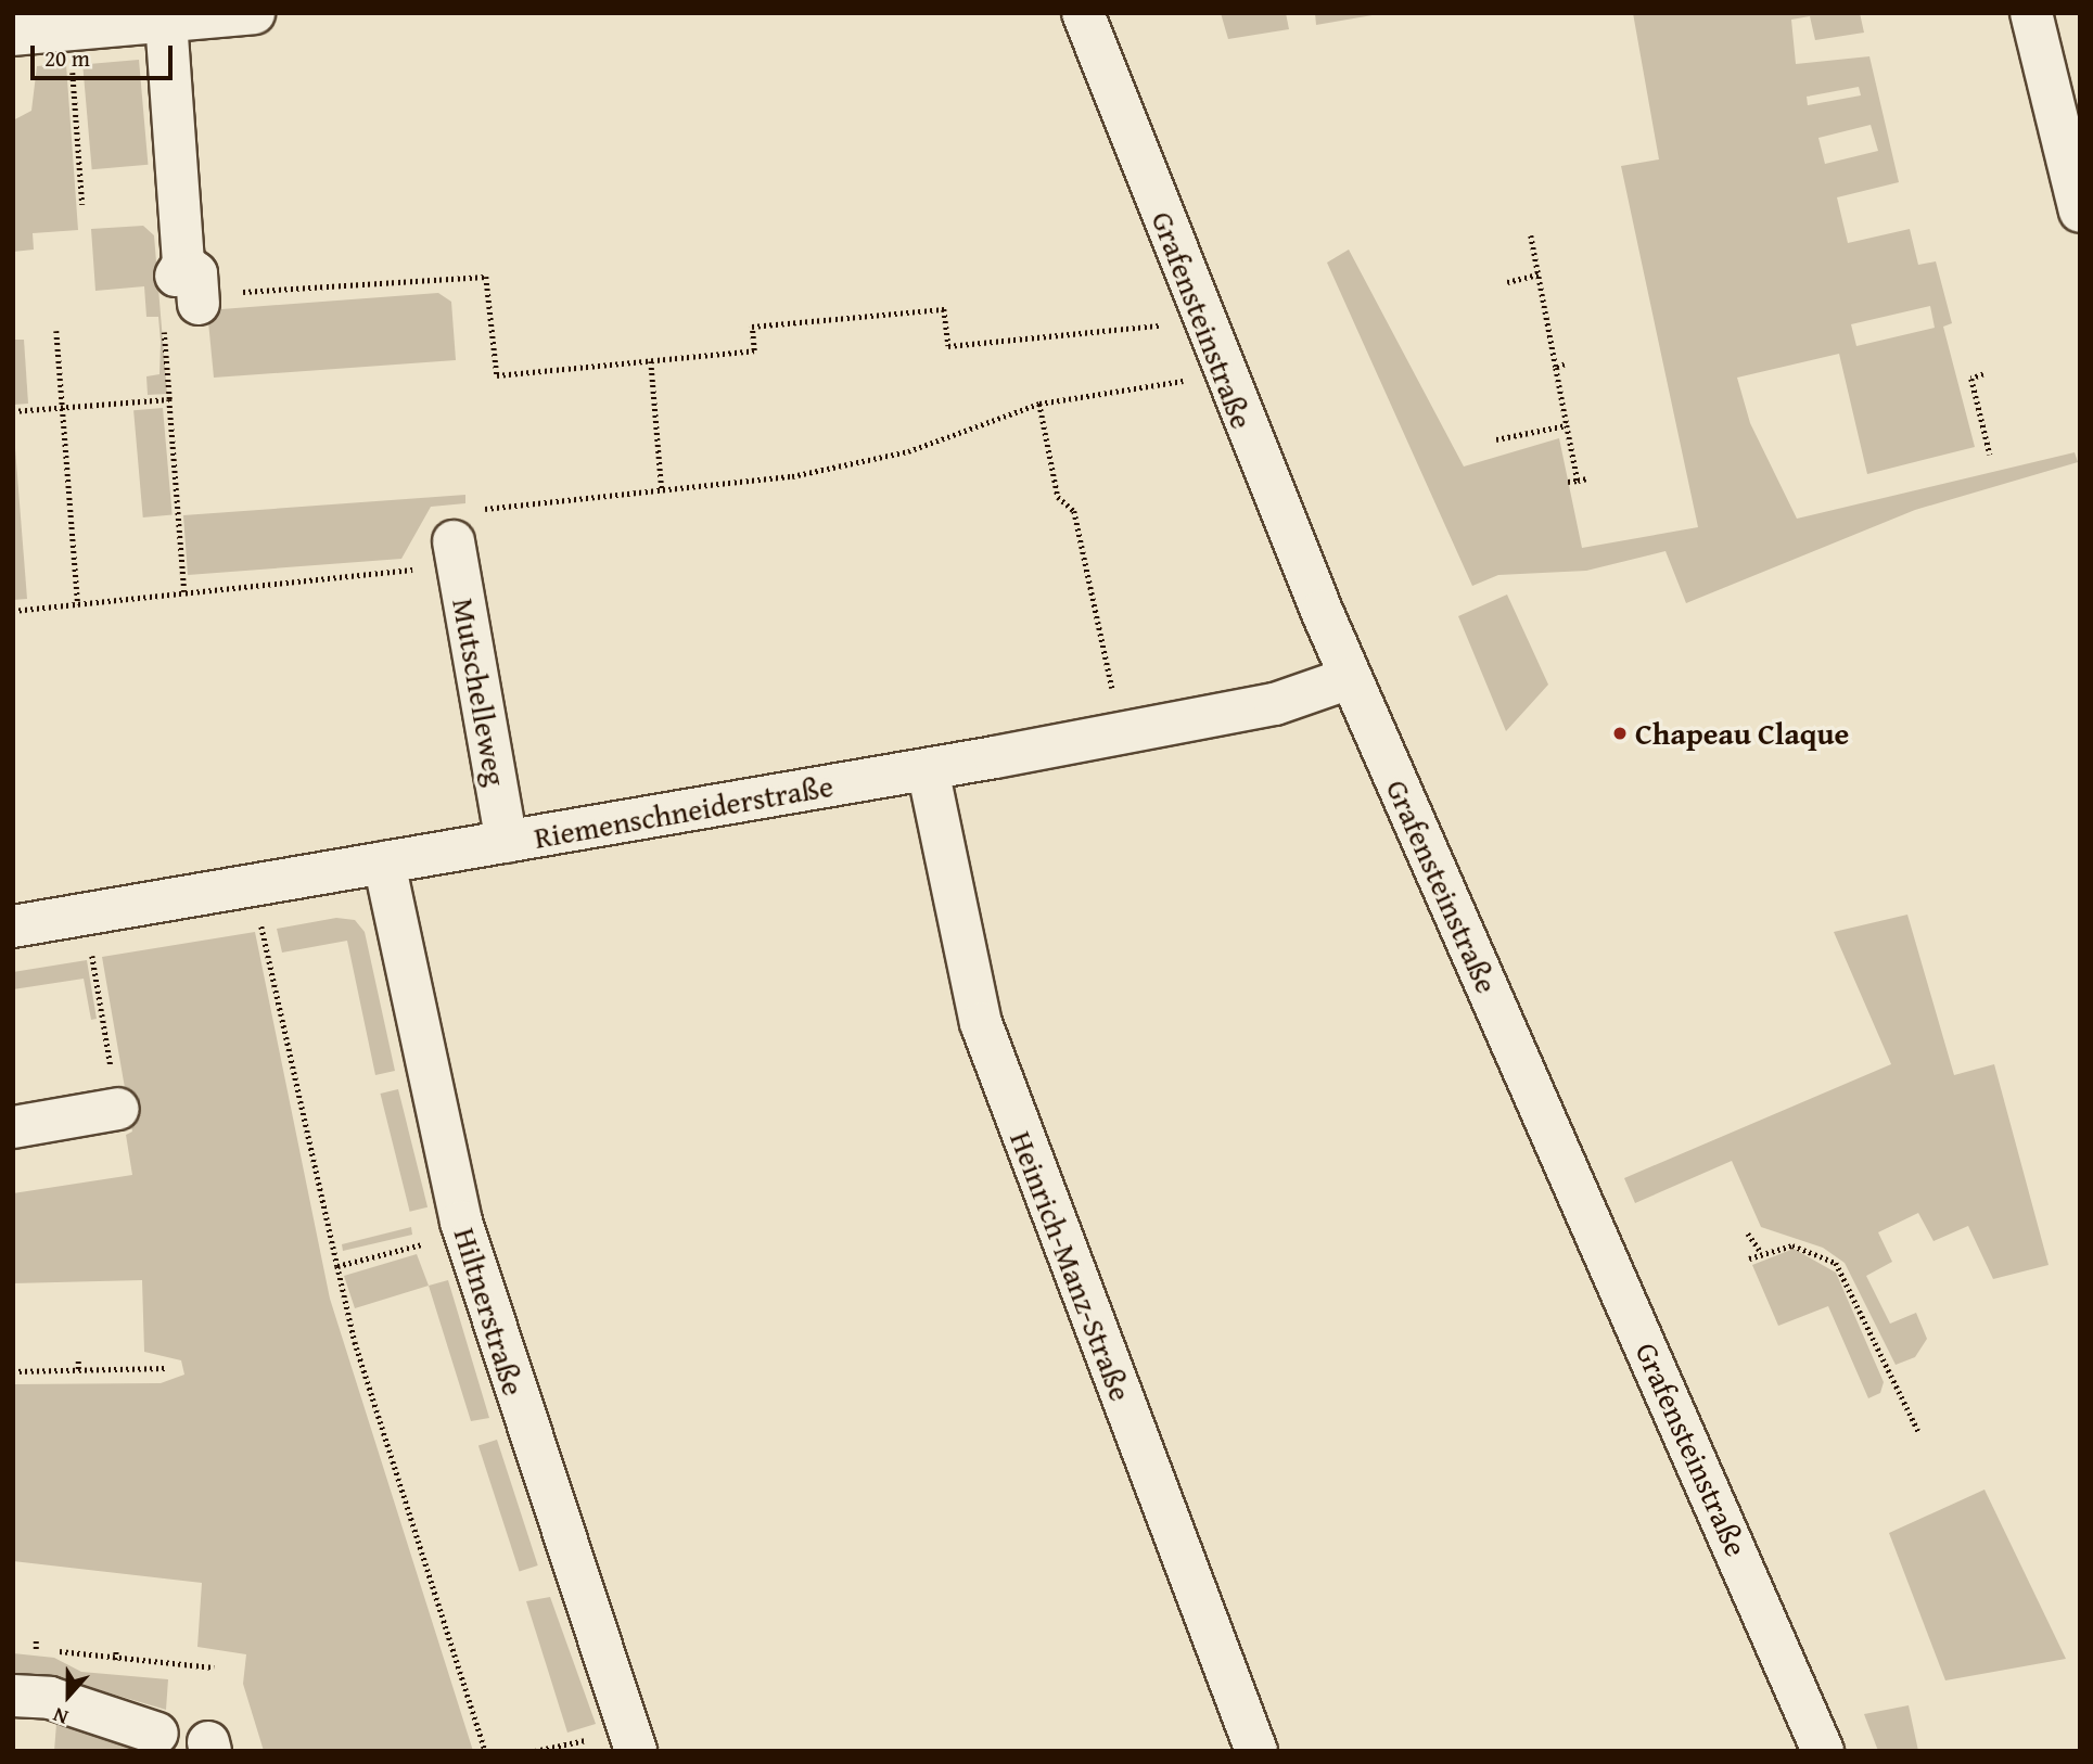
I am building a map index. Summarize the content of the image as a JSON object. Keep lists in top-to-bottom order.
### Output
{
  "streets": {
    "street": [
      "Grafensteinstraße",
      "Mutschelleweg",
      "Riemenschneiderstraße",
      "Heinrich-Manz-Straße",
      "Hiltnerstraße"
    ]
  },
  "crossings": [
    ["Grafensteinstraße", "Riemenschneiderstraße"],
    ["Mutschelleweg", "Riemenschneiderstraße"],
    ["Riemenschneiderstraße", "Heinrich-Manz-Straße"],
    ["Riemenschneiderstraße", "Hiltnerstraße"]
  ],
  "places": ["Chapeau Claque"],
  "scale_bar": "20 m",
  "north": "bottom"
}
